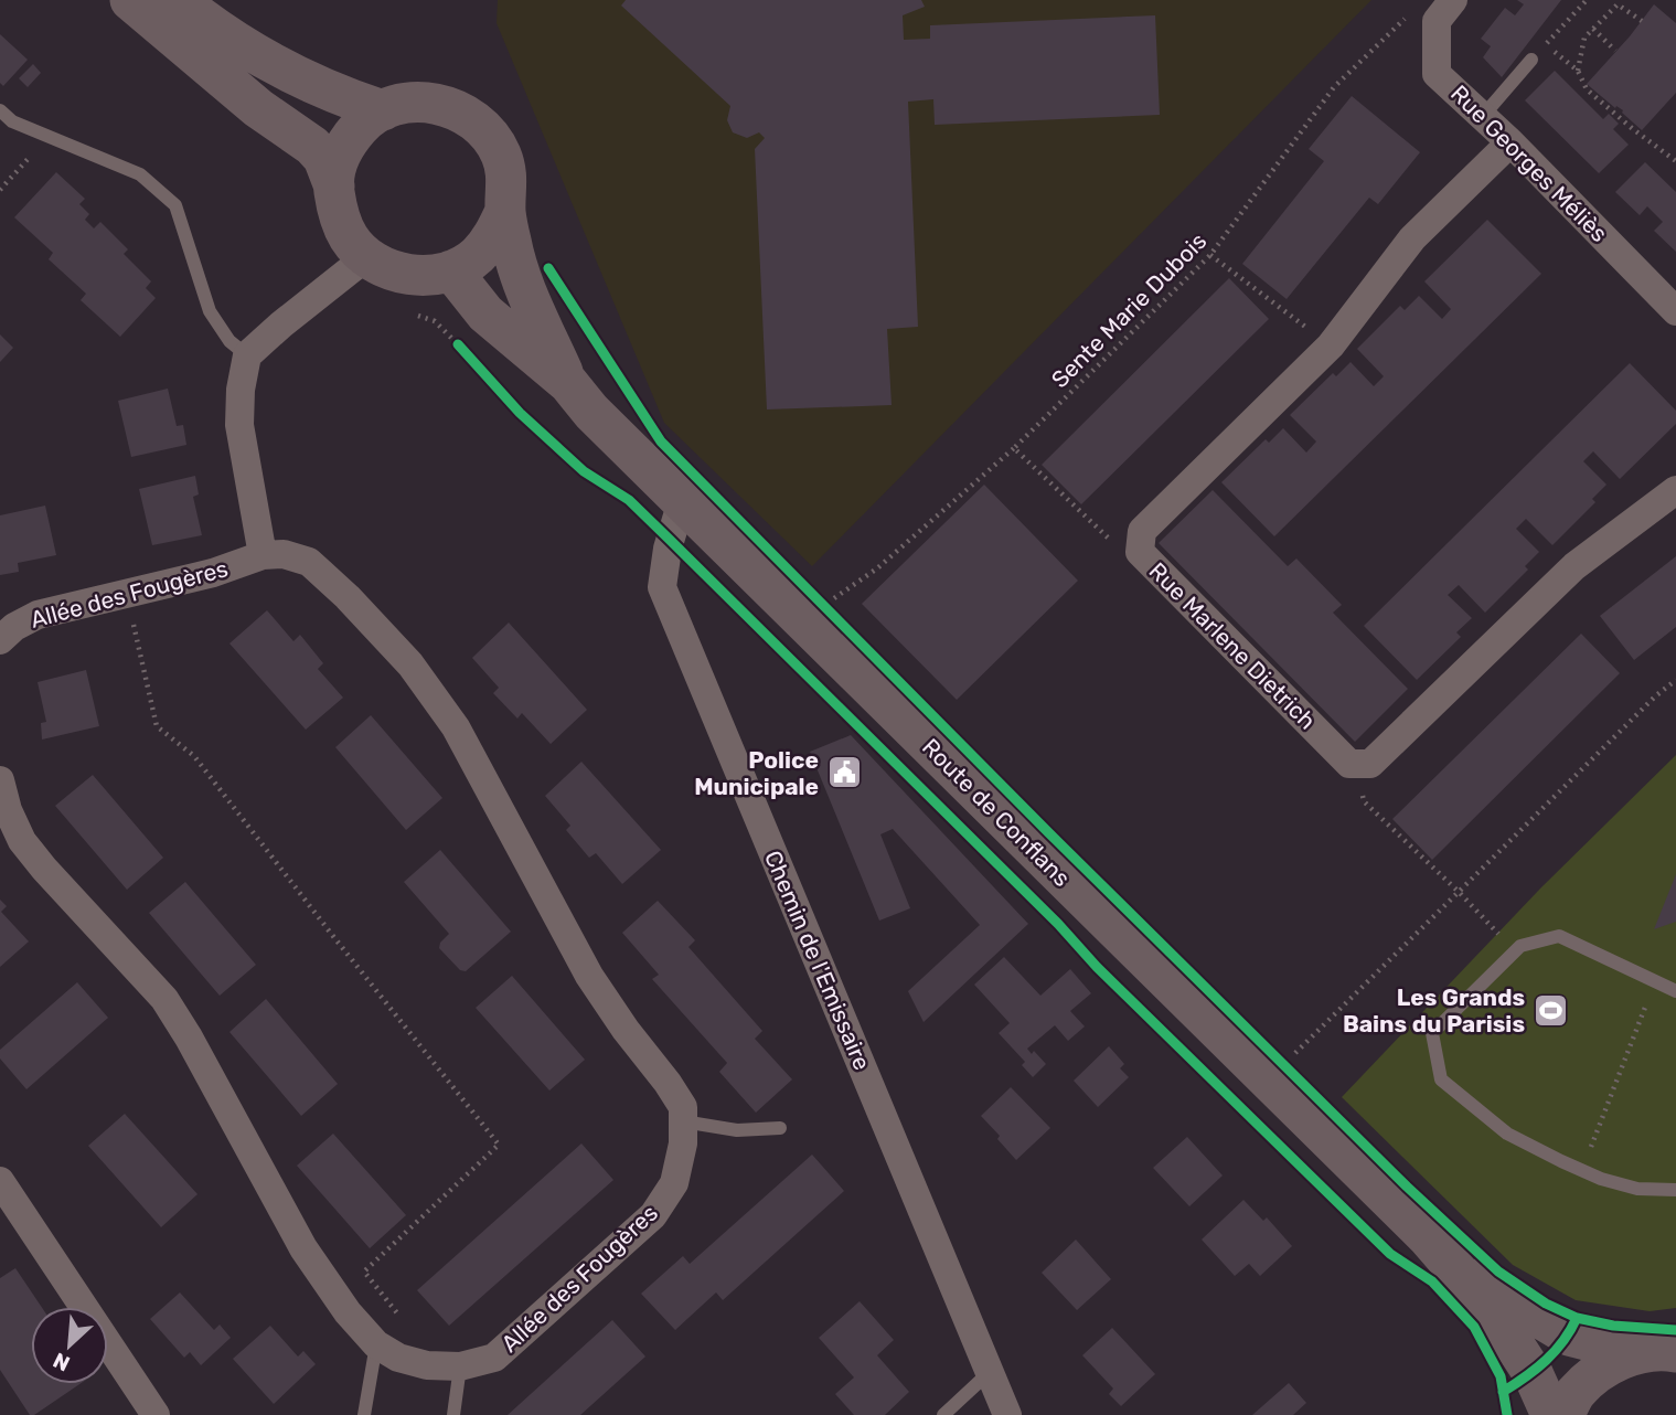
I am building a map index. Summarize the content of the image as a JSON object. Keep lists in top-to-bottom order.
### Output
{
  "streets": {
    "main road": ["Route de Conflans"],
    "street": [
      "Rue Georges Méliès",
      "Allée des Fougères",
      "Rue Marlene Dietrich",
      "Chemin de l'Emissaire"
    ],
    "path": ["Sente Marie Dubois"]
  },
  "crossings": [
    ["Rue Georges Méliès", "Sente Marie Dubois"],
    ["Rue Georges Méliès", "Rue Marlene Dietrich"],
    ["Route de Conflans", "Chemin de l'Emissaire"]
  ],
  "places": {
    "public building": ["Police Municipale"],
    "sports": ["Les Grands Bains du Parisis"]
  },
  "north": "bottom left"
}
